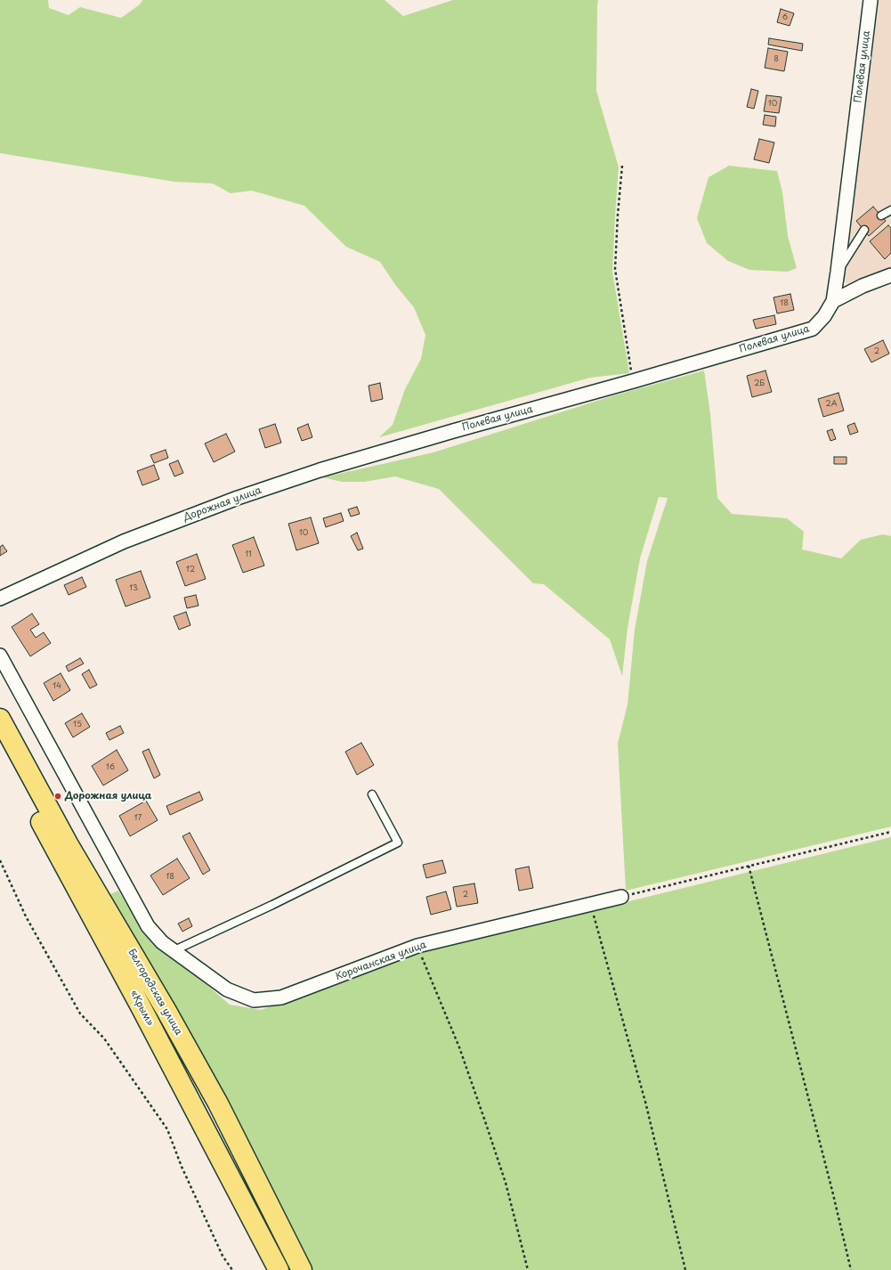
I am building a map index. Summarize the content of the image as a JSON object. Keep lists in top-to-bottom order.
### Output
{
  "streets": {
    "main road": ["Белгородская улица", "«Крым»"],
    "street": ["Полевая улица", "Дорожная улица", "Корочанская улица"]
  },
  "crossings": [
    ["Полевая улица", "Дорожная улица"]
  ],
  "places": ["Дорожная улица"],
  "house_numbers": [
    "6",
    "8",
    "10",
    "18",
    "2",
    "2Б",
    "2А",
    "10",
    "11",
    "12",
    "13",
    "14",
    "15",
    "16",
    "17",
    "18",
    "2"
  ]
}
